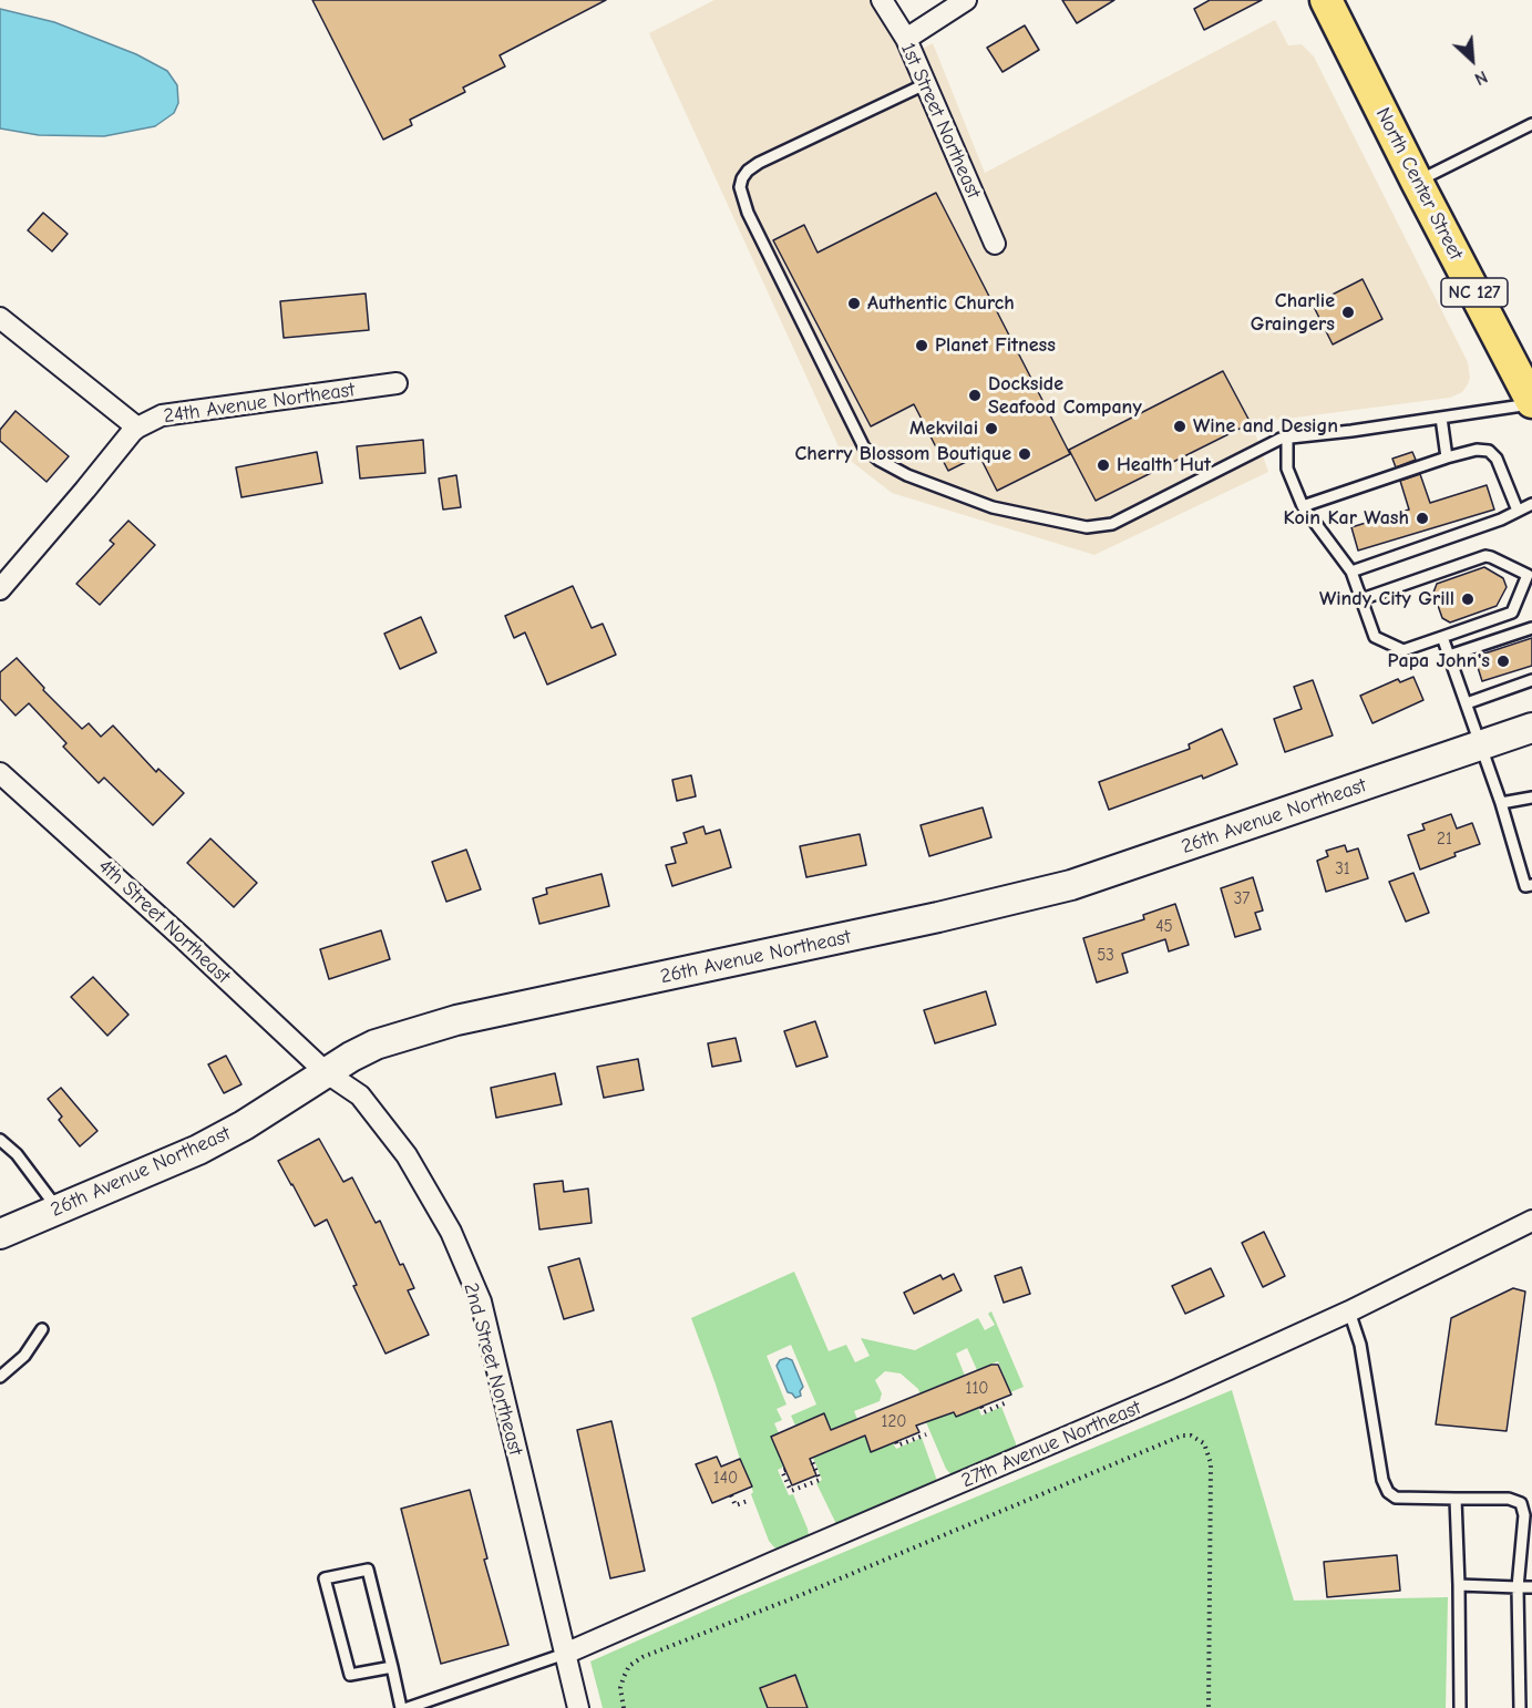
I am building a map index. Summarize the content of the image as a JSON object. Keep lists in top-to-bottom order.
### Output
{
  "streets": {
    "main road": ["North Center Street", "NC 127"],
    "street": [
      "1st Street Northeast",
      "24th Avenue Northeast",
      "26th Avenue Northeast",
      "4th Street Northeast",
      "2nd Street Northeast",
      "27th Avenue Northeast"
    ]
  },
  "crossings": [
    ["26th Avenue Northeast", "4th Street Northeast"],
    ["26th Avenue Northeast", "2nd Street Northeast"],
    ["4th Street Northeast", "2nd Street Northeast"],
    ["2nd Street Northeast", "27th Avenue Northeast"]
  ],
  "places": [
    "Authentic Church",
    "Charlie Graingers",
    "Planet Fitness",
    "Dockside Seafood Company",
    "Wine and Design",
    "Mekvilai",
    "Cherry Blossom Boutique",
    "Health Hut",
    "Koin Kar Wash",
    "Windy City Grill",
    "Papa John's"
  ],
  "house_numbers": [
    "21",
    "31",
    "37",
    "45",
    "53",
    "110",
    "120",
    "140"
  ],
  "north": "bottom right"
}
